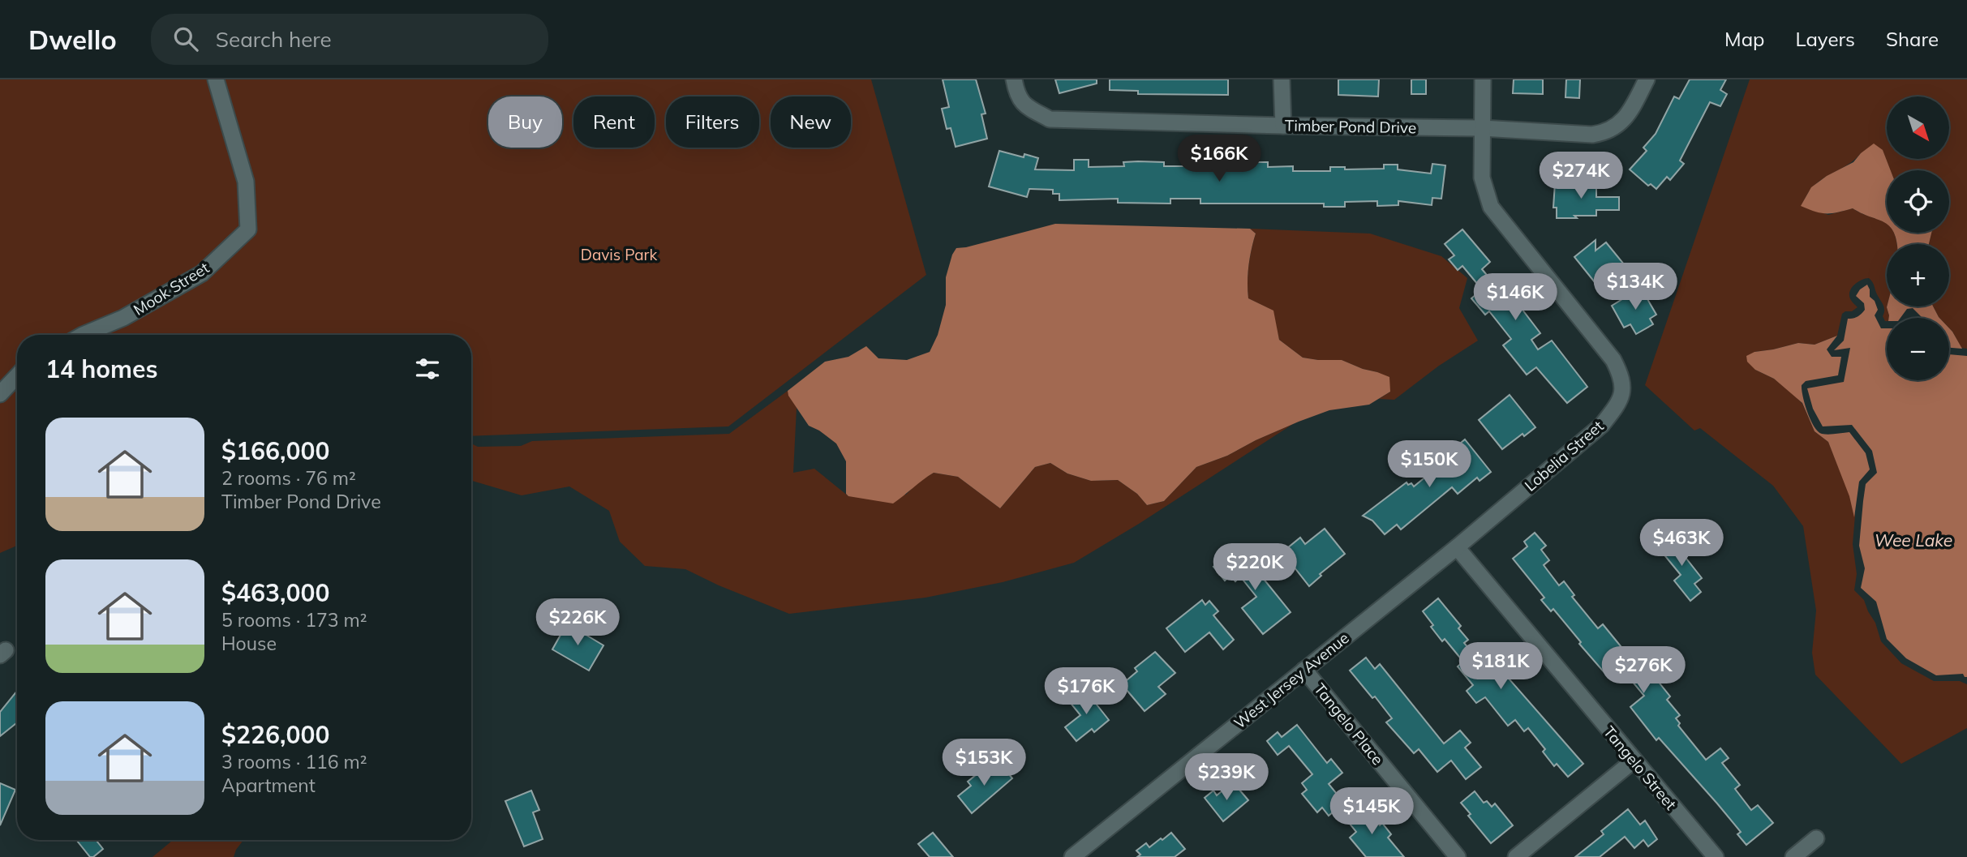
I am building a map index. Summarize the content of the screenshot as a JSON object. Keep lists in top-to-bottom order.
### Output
{
  "streets": {
    "street": [
      "Timber Pond Drive",
      "Mook Street",
      "Lobelia Street",
      "West Jersey Avenue",
      "Tangelo Place",
      "Tangelo Street"
    ]
  },
  "crossings": [
    ["Timber Pond Drive", "Lobelia Street"],
    ["Lobelia Street", "West Jersey Avenue"],
    ["Lobelia Street", "Tangelo Street"],
    ["West Jersey Avenue", "Tangelo Place"],
    ["West Jersey Avenue", "Tangelo Street"]
  ],
  "water": ["Wee Lake"],
  "parks": ["Davis Park"],
  "north": "bottom right",
  "page": {
    "header": "Dwello",
    "search": "Search here",
    "nav": ["Map", "Layers", "Share"],
    "map_buttons": ["+", "−"],
    "chip": [
      "Buy",
      "Rent",
      "Filters",
      "New"
    ],
    "price": [
      "$166K",
      "$274K",
      "$134K",
      "$146K",
      "$150K",
      "$463K",
      "$220K",
      "$226K",
      "$181K",
      "$276K",
      "$176K",
      "$153K",
      "$239K",
      "$145K"
    ],
    "heading": "14 homes",
    "list": [
      {
        "name": "$166,000",
        "note": "2 rooms · 76 m² · Timber Pond Drive"
      },
      {
        "name": "$463,000",
        "note": "5 rooms · 173 m² · House"
      },
      {
        "name": "$226,000",
        "note": "3 rooms · 116 m² · Apartment"
      }
    ]
  }
}
